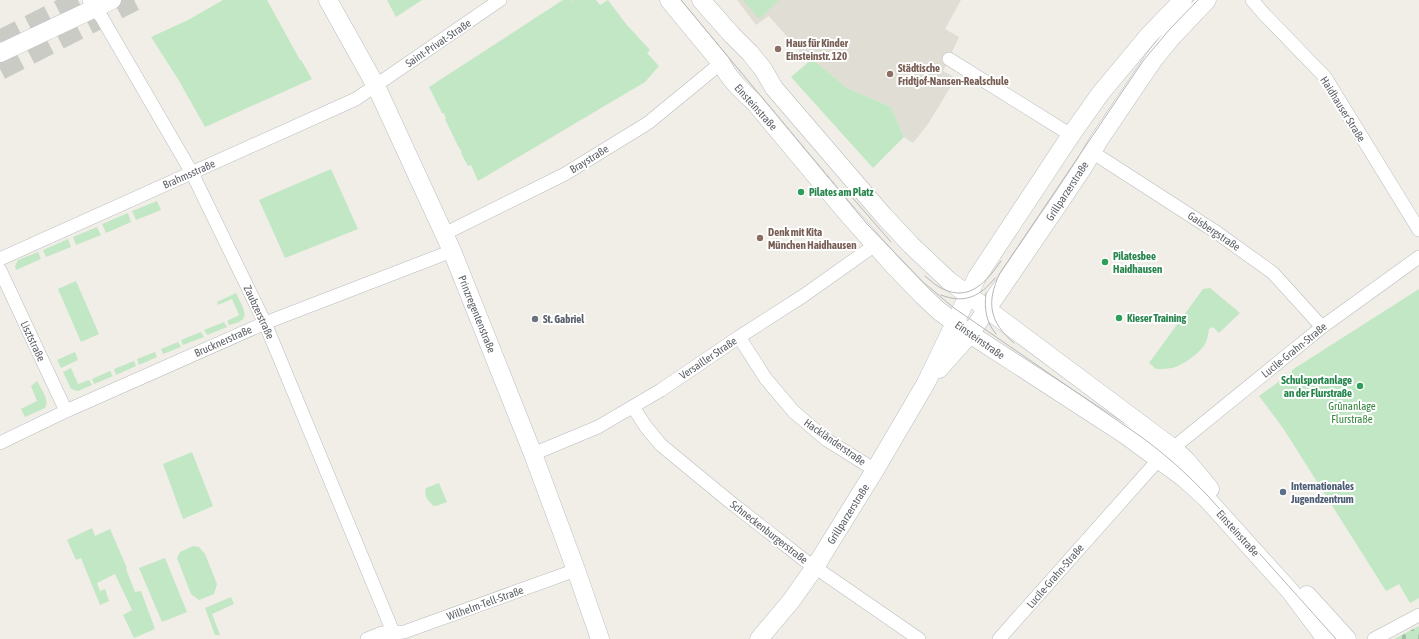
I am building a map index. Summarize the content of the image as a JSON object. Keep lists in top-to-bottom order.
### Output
{
  "streets": {
    "main road": ["Einsteinstraße", "Grillparzerstraße", "Prinzregentenstraße"],
    "street": [
      "Saint-Privat-Straße",
      "Haidhauser Straße",
      "Braystraße",
      "Brahmsstraße",
      "Gaisbergstraße",
      "Zaubzerstraße",
      "Lisztstraße",
      "Brucknerstraße",
      "Lucile-Grahn-Straße",
      "Versailler Straße",
      "Hackländerstraße",
      "Schneckenburgerstraße",
      "Wilhelm-Tell-Straße"
    ]
  },
  "crossings": [
    ["Saint-Privat-Straße", "Brahmsstraße"],
    ["Saint-Privat-Straße", "Prinzregentenstraße"],
    ["Einsteinstraße", "Braystraße"],
    ["Einsteinstraße", "Grillparzerstraße"],
    ["Einsteinstraße", "Lucile-Grahn-Straße"],
    ["Einsteinstraße", "Versailler Straße"],
    ["Braystraße", "Prinzregentenstraße"],
    ["Brahmsstraße", "Zaubzerstraße"],
    ["Brahmsstraße", "Prinzregentenstraße"],
    ["Grillparzerstraße", "Gaisbergstraße"],
    ["Grillparzerstraße", "Hackländerstraße"],
    ["Grillparzerstraße", "Schneckenburgerstraße"],
    ["Gaisbergstraße", "Lucile-Grahn-Straße"],
    ["Zaubzerstraße", "Brucknerstraße"],
    ["Zaubzerstraße", "Wilhelm-Tell-Straße"],
    ["Prinzregentenstraße", "Brucknerstraße"],
    ["Prinzregentenstraße", "Versailler Straße"],
    ["Prinzregentenstraße", "Wilhelm-Tell-Straße"],
    ["Lisztstraße", "Brucknerstraße"],
    ["Versailler Straße", "Hackländerstraße"],
    ["Versailler Straße", "Schneckenburgerstraße"]
  ],
  "parks": ["Grünanlage Flurstraße"],
  "places": [
    "Haus für Kinder Einsteinstr. 120",
    "Städtische Fridtjof-Nansen-Realschule",
    "Pilates am Platz",
    "Denk mit Kita München Haidhausen",
    "Pilatesbee Haidhausen",
    "Kieser Training",
    "St. Gabriel",
    "Schulsportanlage an der Flurstraße",
    "Internationales Jugendzentrum"
  ]
}
